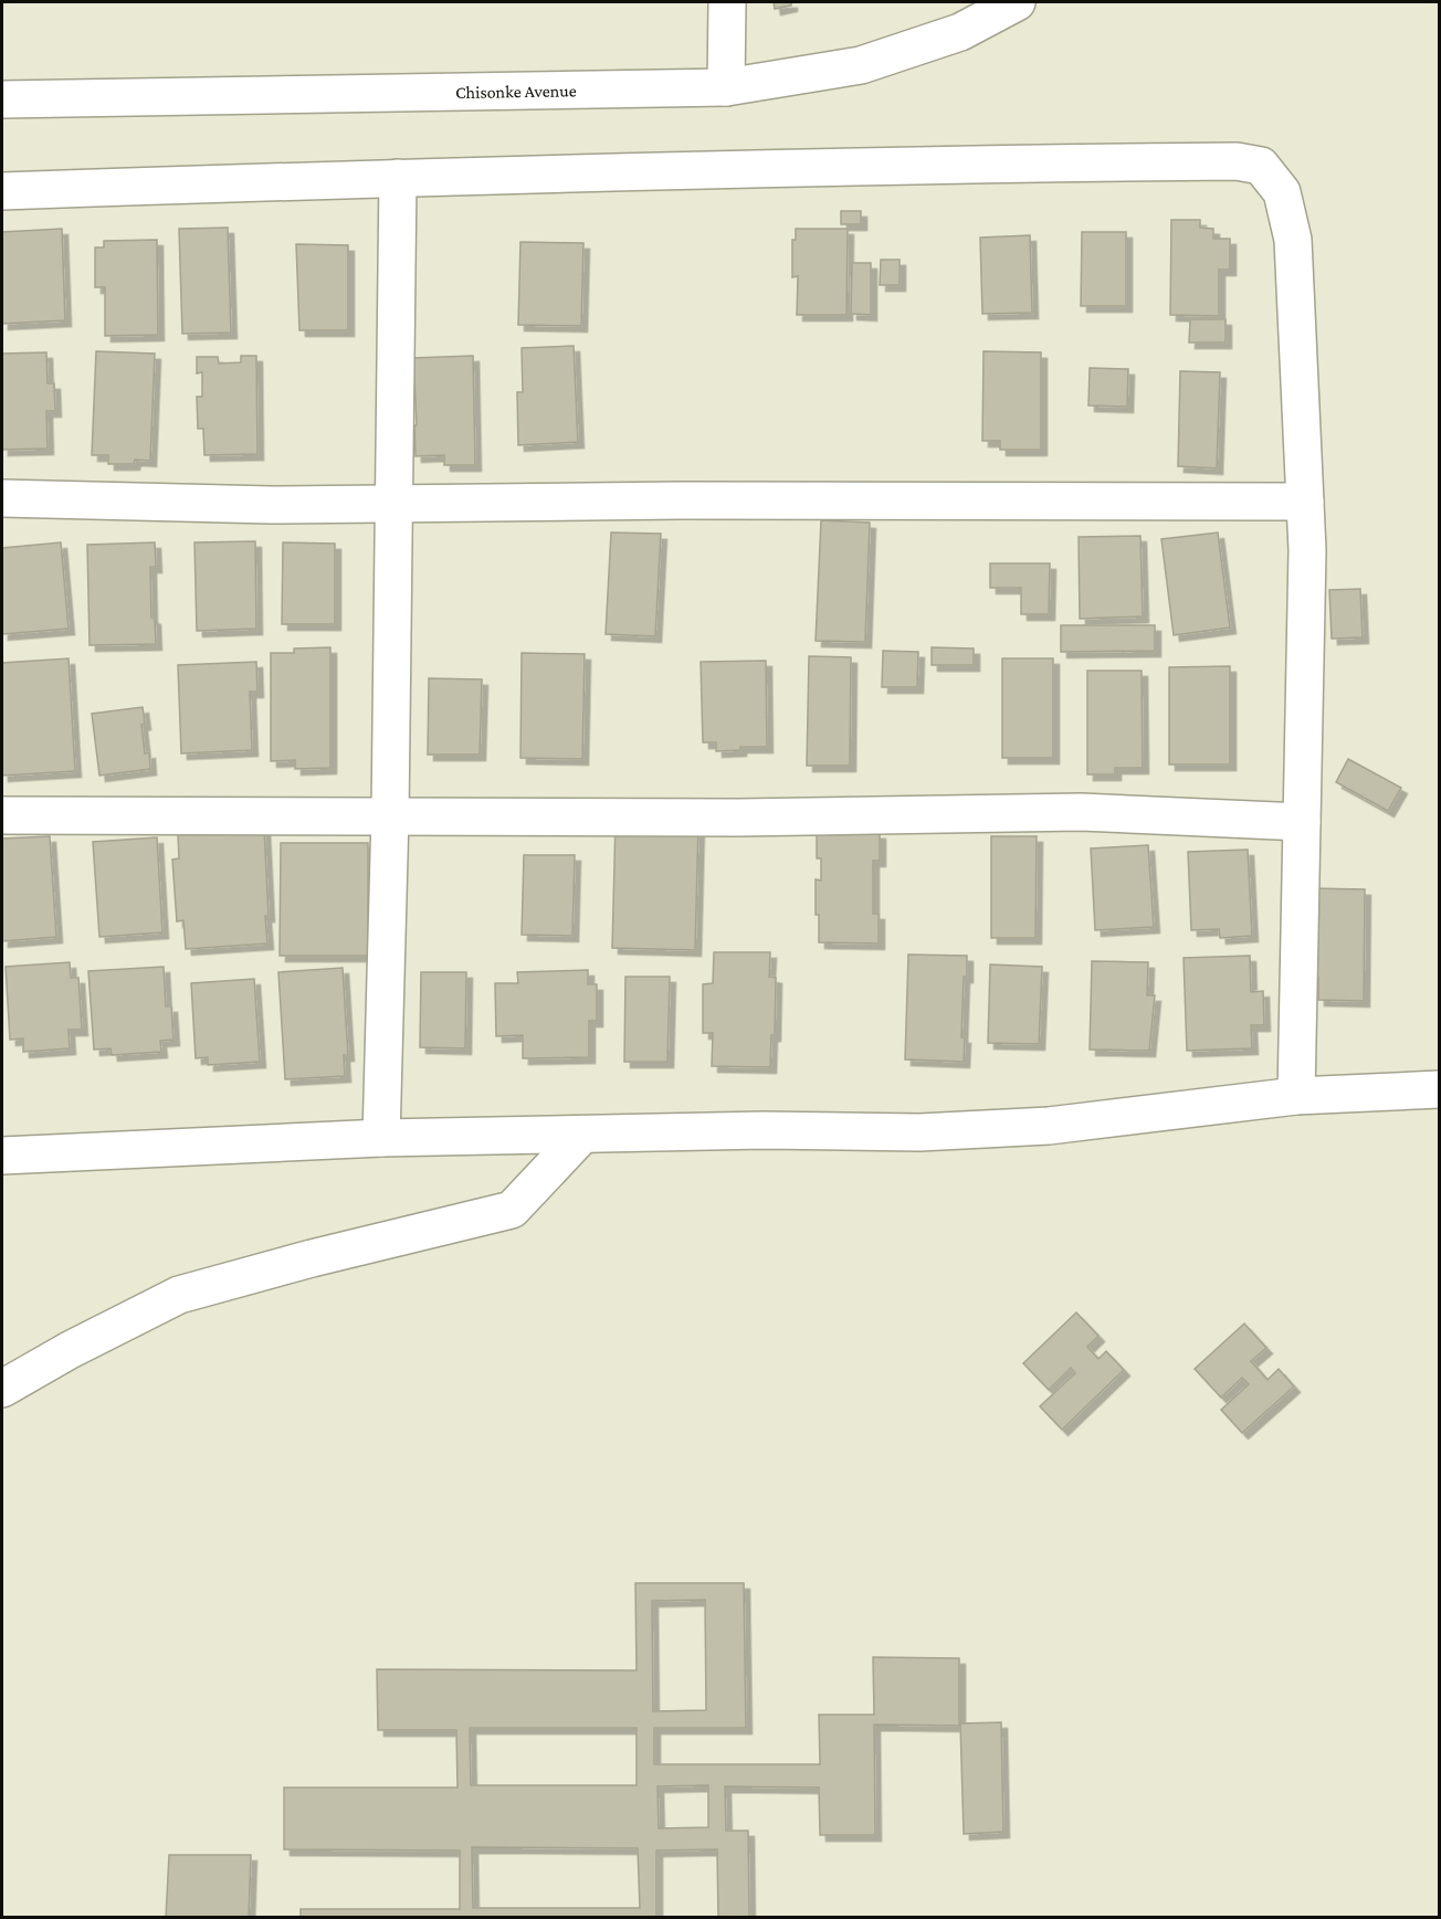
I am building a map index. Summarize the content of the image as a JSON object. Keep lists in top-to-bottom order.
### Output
{
  "streets": {
    "street": ["Chisonke Avenue"]
  }
}
